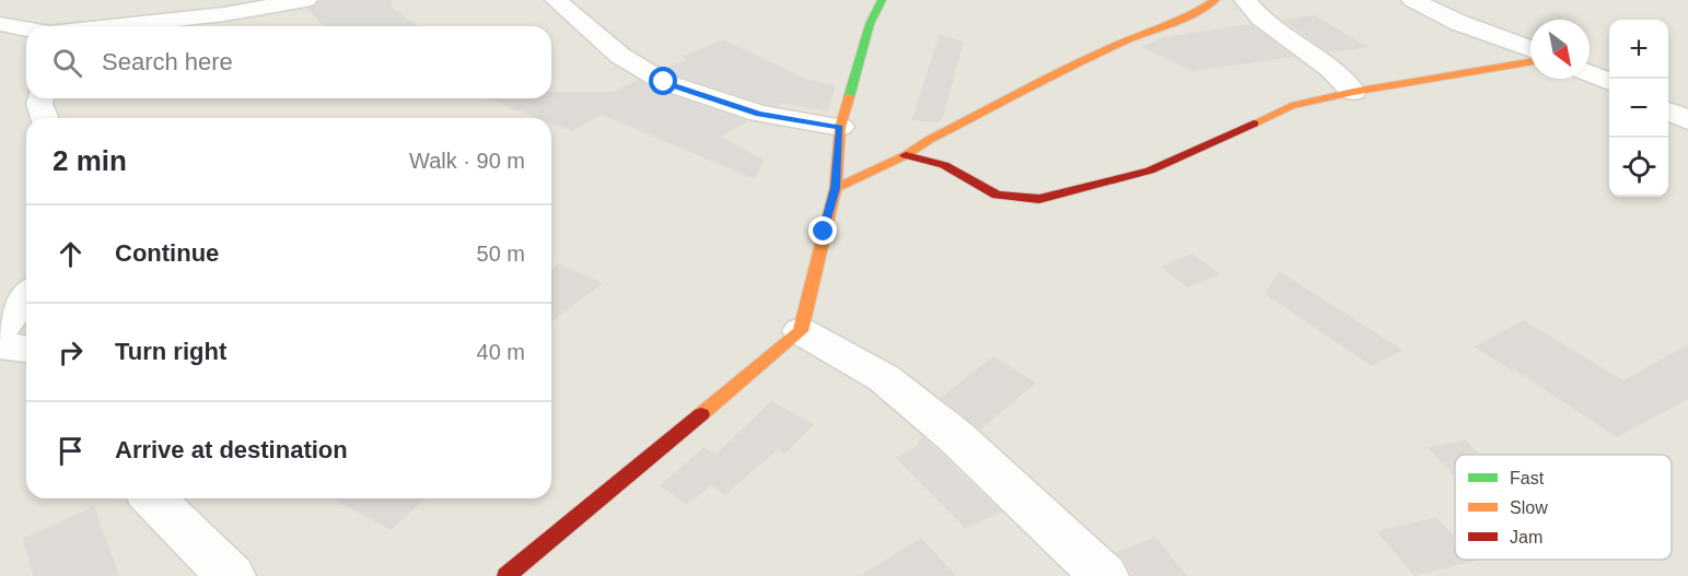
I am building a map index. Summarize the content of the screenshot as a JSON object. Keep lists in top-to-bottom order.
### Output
{
  "legend": ["Fast", "Slow", "Jam"],
  "north": "bottom right",
  "page": {
    "map_buttons": ["+", "−"],
    "search": "Search here",
    "heading": ["2 min", "Walk · 90 m"],
    "list": [
      ["Continue", "50 m"],
      ["Turn right", "40 m"],
      "Arrive at destination"
    ]
  }
}
